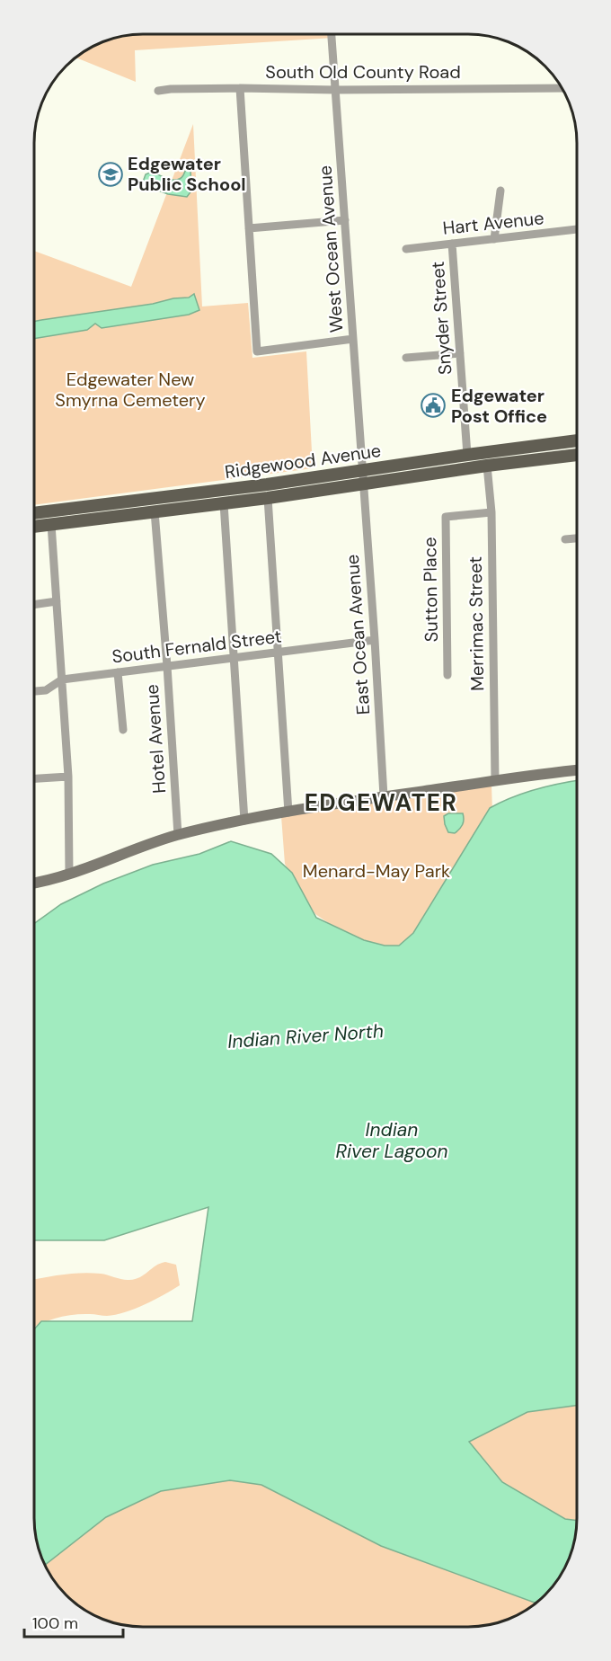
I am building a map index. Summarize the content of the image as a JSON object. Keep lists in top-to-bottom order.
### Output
{
  "streets": {
    "main road": ["Ridgewood Avenue"],
    "street": [
      "South Old County Road",
      "Hart Avenue",
      "West Ocean Avenue",
      "Snyder Street",
      "Sutton Place",
      "Merrimac Street",
      "East Ocean Avenue",
      "South Fernald Street",
      "Hotel Avenue"
    ]
  },
  "crossings": [
    ["South Old County Road", "West Ocean Avenue"],
    ["Hart Avenue", "Snyder Street"],
    ["West Ocean Avenue", "Ridgewood Avenue"],
    ["West Ocean Avenue", "East Ocean Avenue"],
    ["Snyder Street", "Ridgewood Avenue"],
    ["Ridgewood Avenue", "Merrimac Street"],
    ["Ridgewood Avenue", "East Ocean Avenue"],
    ["Ridgewood Avenue", "Hotel Avenue"],
    ["Sutton Place", "Merrimac Street"],
    ["East Ocean Avenue", "South Fernald Street"],
    ["South Fernald Street", "Hotel Avenue"]
  ],
  "districts": ["EDGEWATER"],
  "water": ["Indian River North", "Indian River Lagoon"],
  "parks": ["Edgewater New Smyrna Cemetery", "Menard-May Park"],
  "places": {
    "school or university": ["Edgewater Public School"],
    "public building": ["Edgewater Post Office"]
  },
  "scale_bar": "100 m"
}
